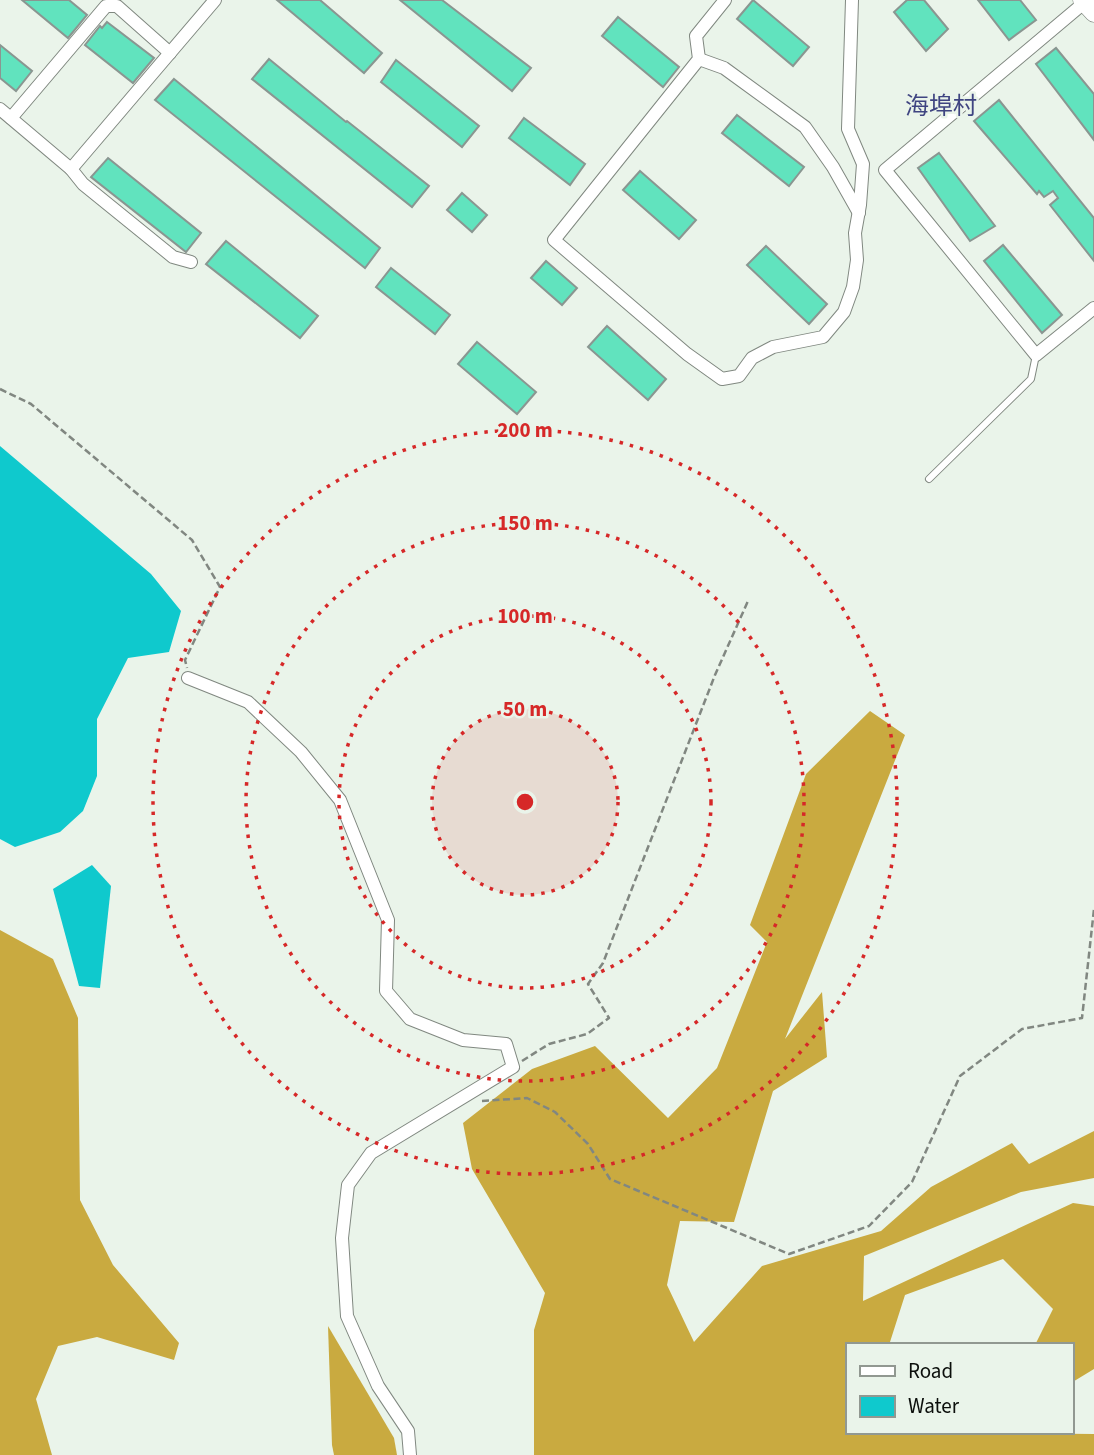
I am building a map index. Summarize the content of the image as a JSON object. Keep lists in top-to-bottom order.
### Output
{
  "districts": ["海埠村"],
  "legend": ["Road", "Water"],
  "rings": [
    "200 m",
    "150 m",
    "100 m",
    "50 m"
  ]
}
